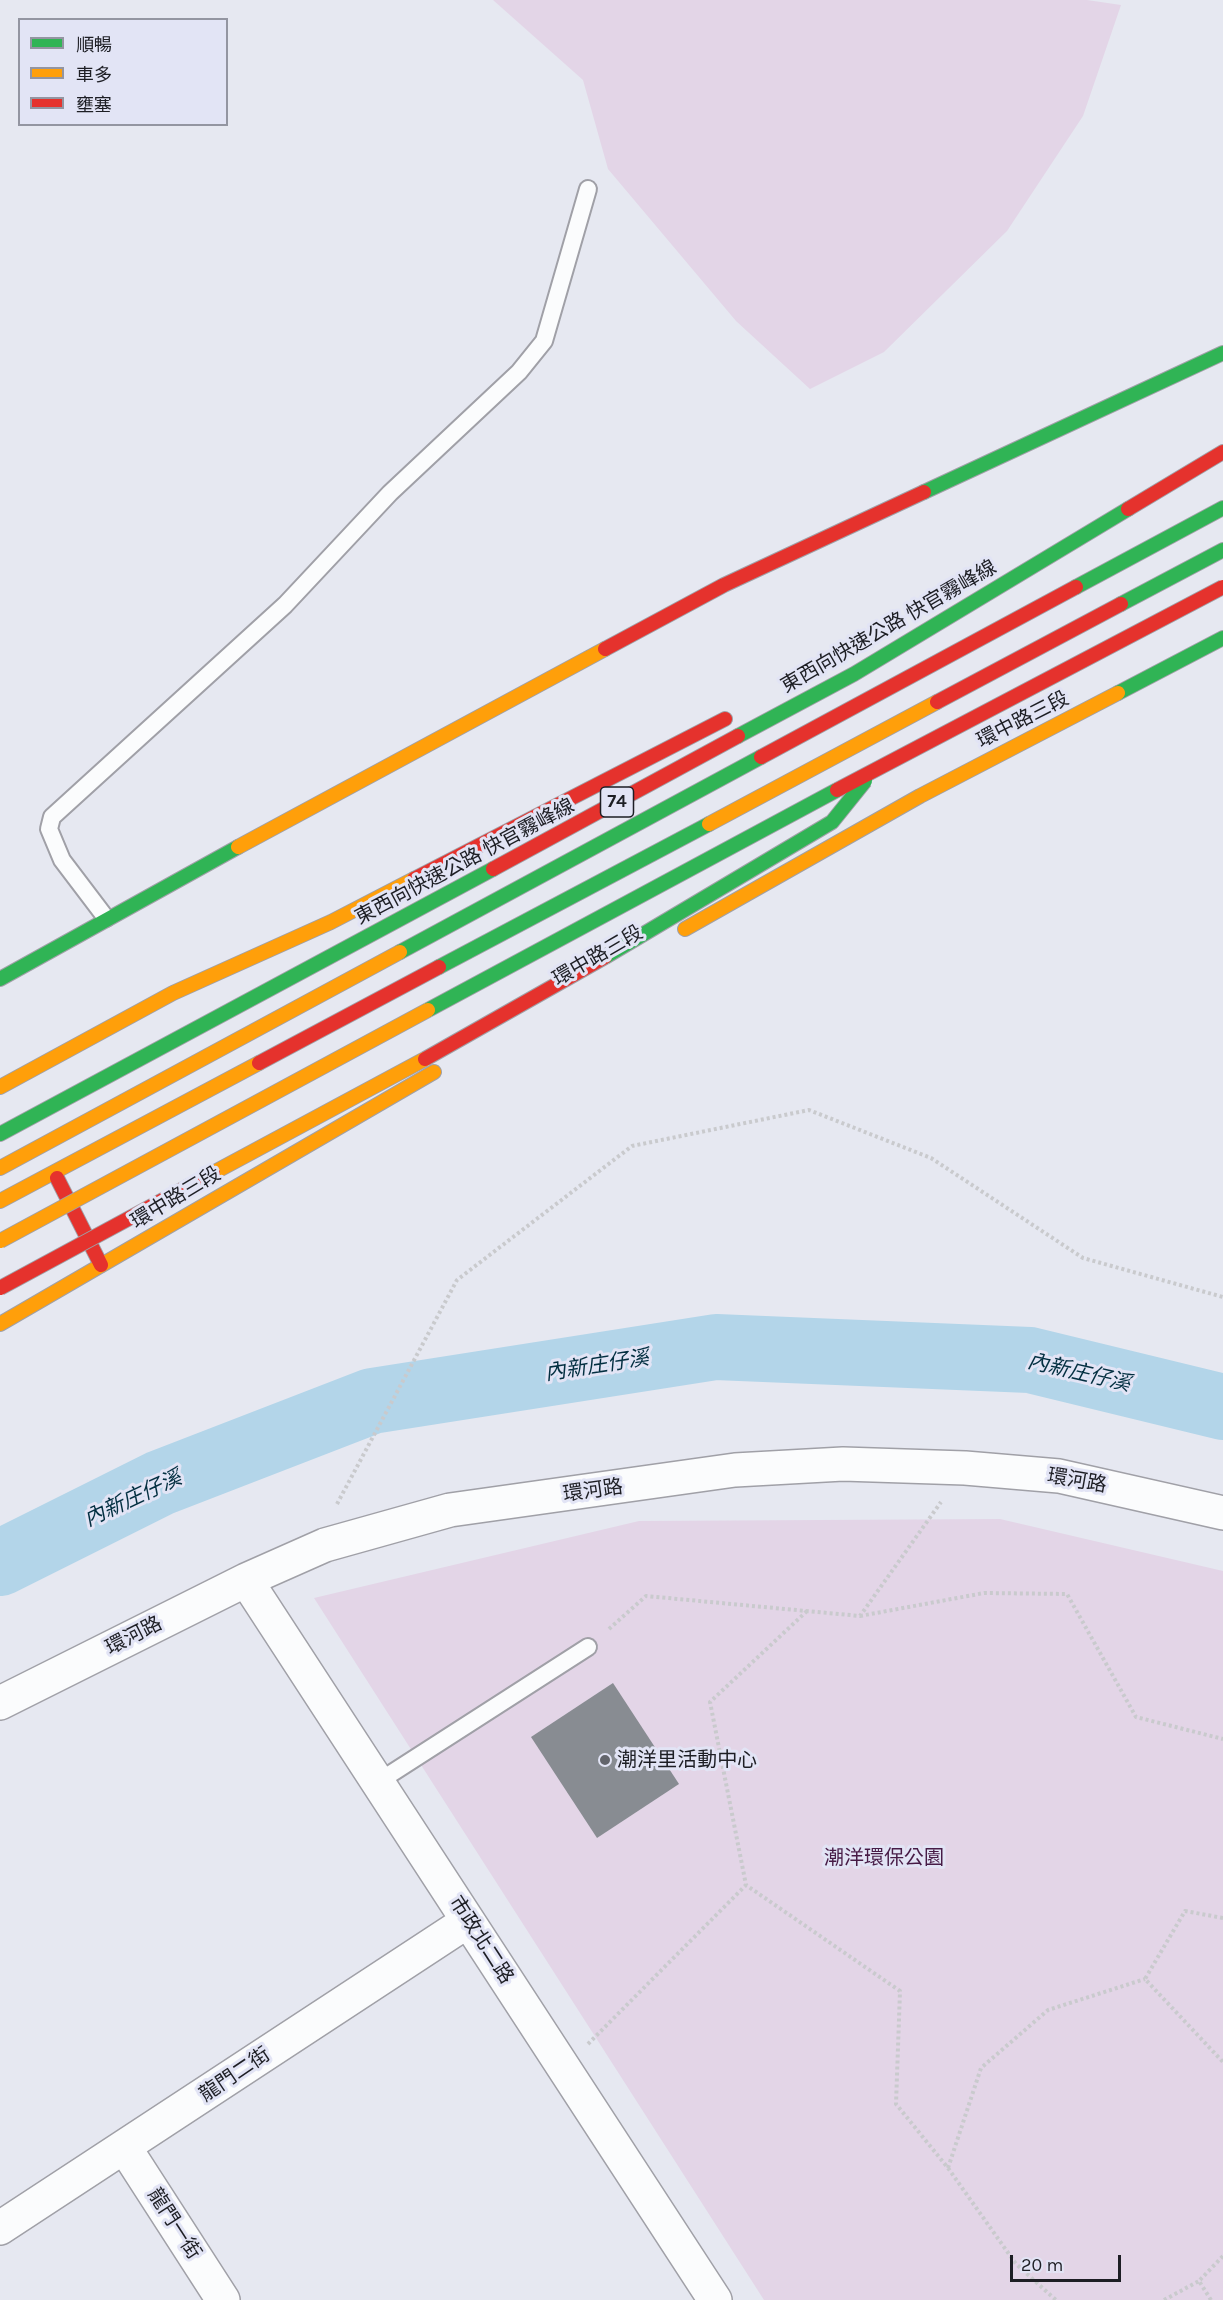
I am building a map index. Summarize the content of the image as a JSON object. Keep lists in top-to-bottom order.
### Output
{
  "streets": {
    "main road": ["東西向快速公路 快官霧峰線", "環中路三段", "74"],
    "street": [
      "環河路",
      "市政北二路",
      "龍門二街",
      "龍門一街"
    ]
  },
  "crossings": [
    ["環河路", "市政北二路"],
    ["市政北二路", "龍門二街"],
    ["龍門二街", "龍門一街"]
  ],
  "water": ["內新庄仔溪"],
  "parks": ["潮洋環保公園"],
  "places": ["潮洋里活動中心"],
  "legend": ["順暢", "車多", "壅塞"],
  "scale_bar": "20 m"
}
